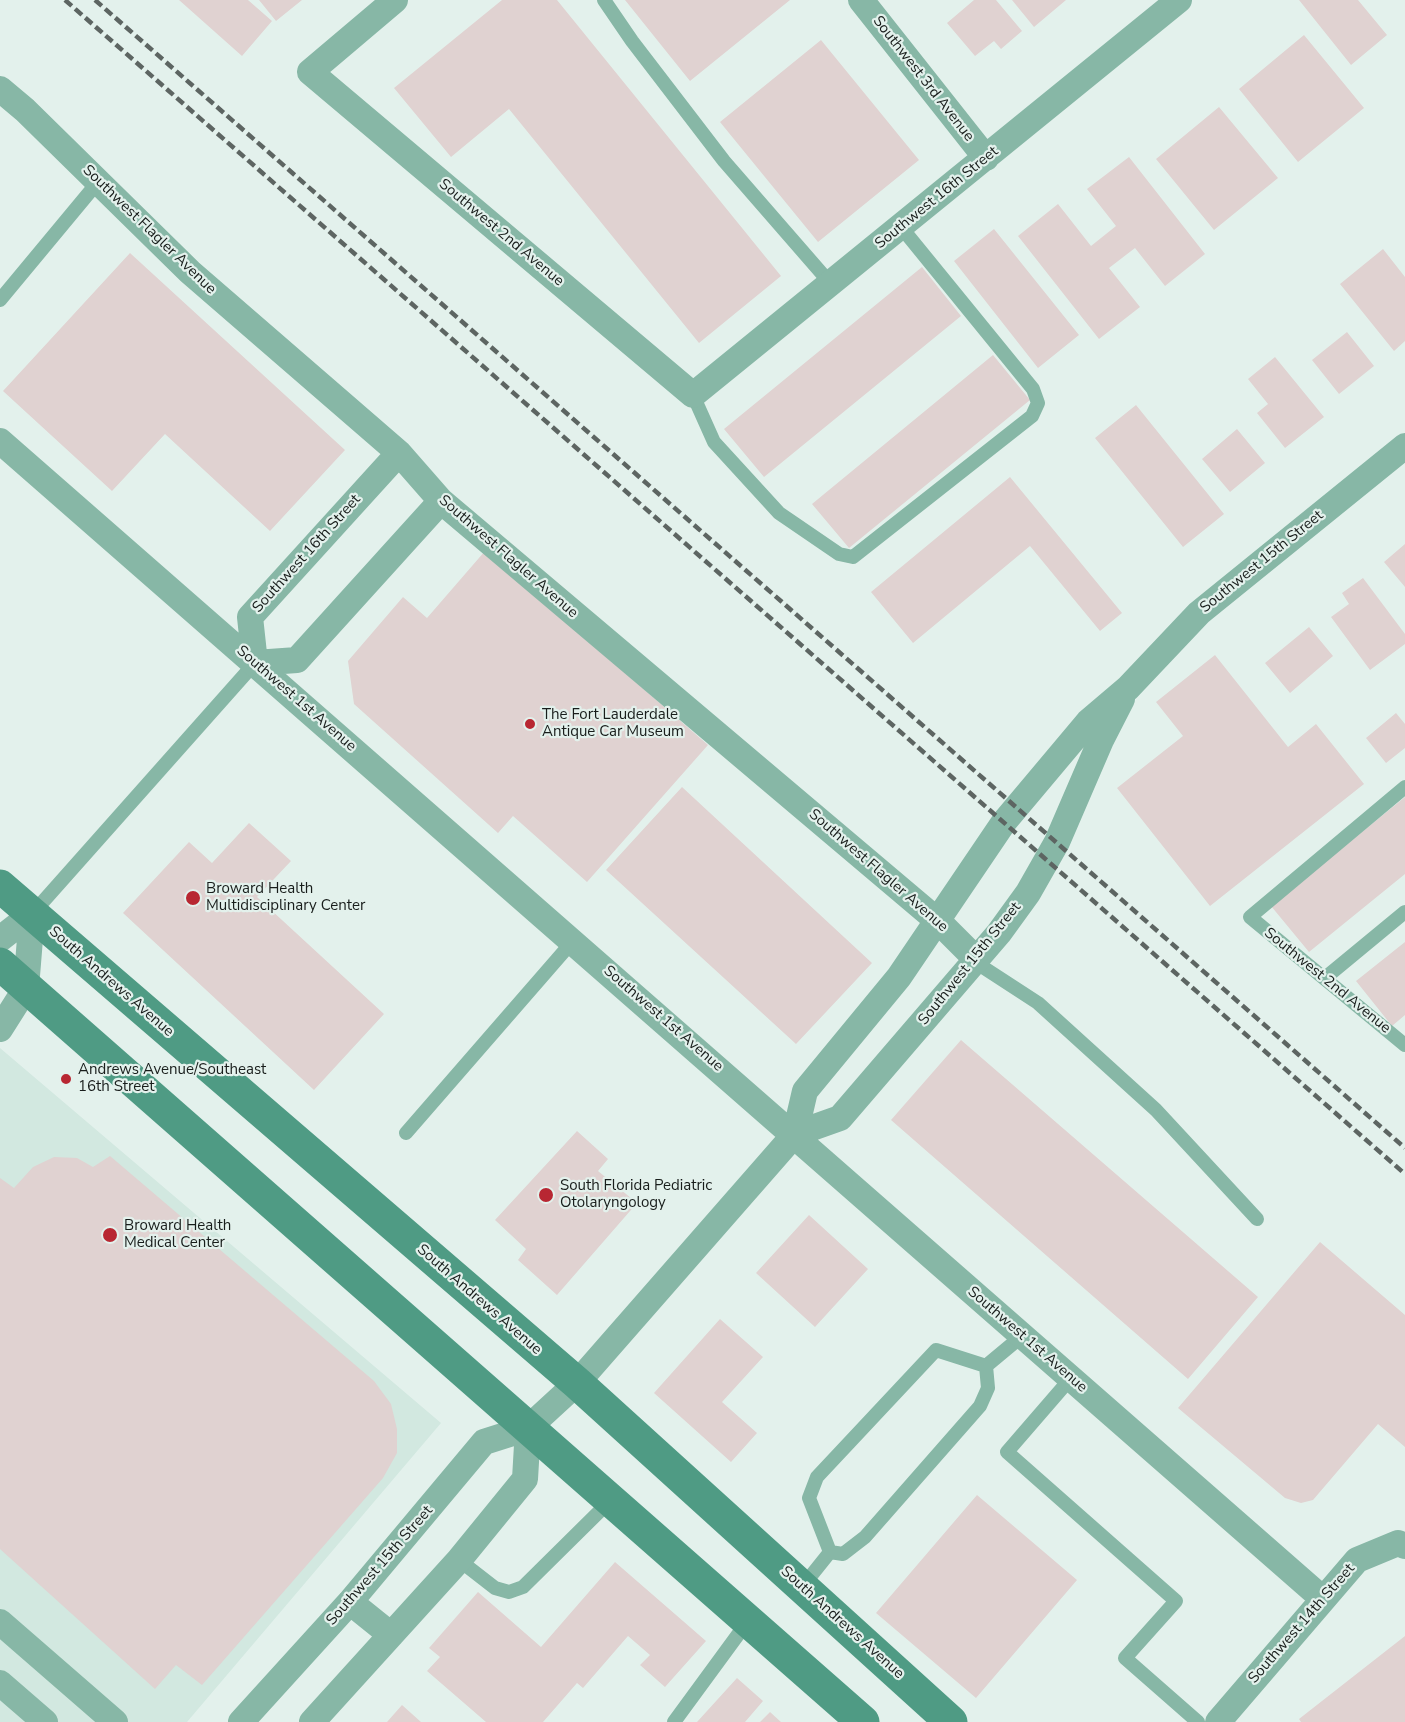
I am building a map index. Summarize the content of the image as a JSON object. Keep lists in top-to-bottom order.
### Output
{
  "streets": {
    "main road": ["South Andrews Avenue"],
    "street": [
      "Southwest 3rd Avenue",
      "Southwest 16th Street",
      "Southwest Flagler Avenue",
      "Southwest 2nd Avenue",
      "Southwest 15th Street",
      "Southwest 1st Avenue",
      "Southwest 14th Street"
    ]
  },
  "crossings": [
    ["Southwest 3rd Avenue", "Southwest 16th Street"],
    ["Southwest 16th Street", "Southwest Flagler Avenue"],
    ["Southwest 16th Street", "Southwest 2nd Avenue"],
    ["Southwest 16th Street", "Southwest 1st Avenue"],
    ["Southwest Flagler Avenue", "Southwest 15th Street"],
    ["Southwest 15th Street", "Southwest 1st Avenue"],
    ["Southwest 15th Street", "South Andrews Avenue"],
    ["Southwest 1st Avenue", "Southwest 14th Street"]
  ],
  "places": [
    "The Fort Lauderdale Antique Car Museum",
    "Broward Health Multidisciplinary Center",
    "Andrews Avenue/Southeast 16th Street",
    "South Florida Pediatric Otolaryngology",
    "Broward Health Medical Center"
  ]
}
